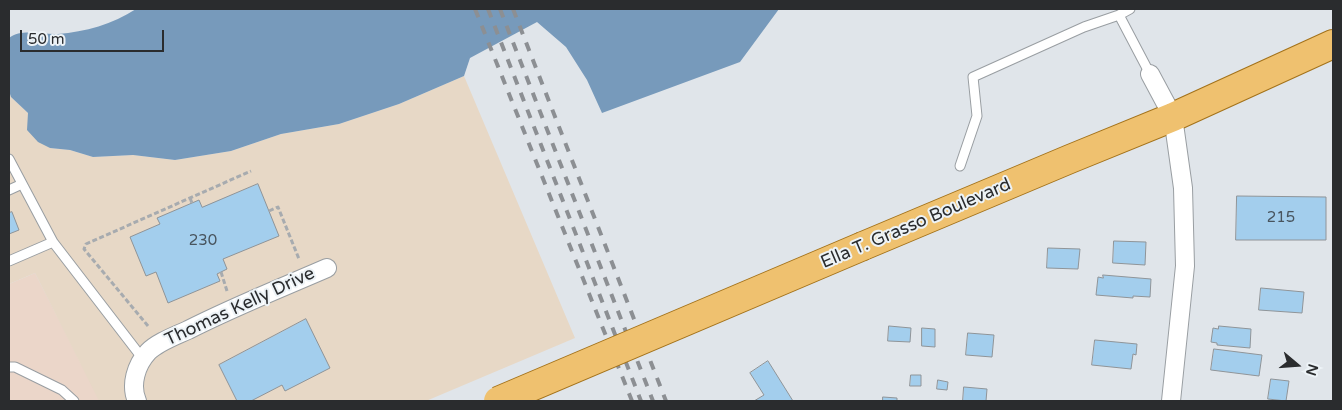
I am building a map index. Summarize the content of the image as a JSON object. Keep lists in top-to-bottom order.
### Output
{
  "streets": {
    "main road": ["Ella T. Grasso Boulevard"],
    "street": ["Thomas Kelly Drive"]
  },
  "house_numbers": ["215", "230"],
  "scale_bar": "50 m",
  "north": "right"
}
